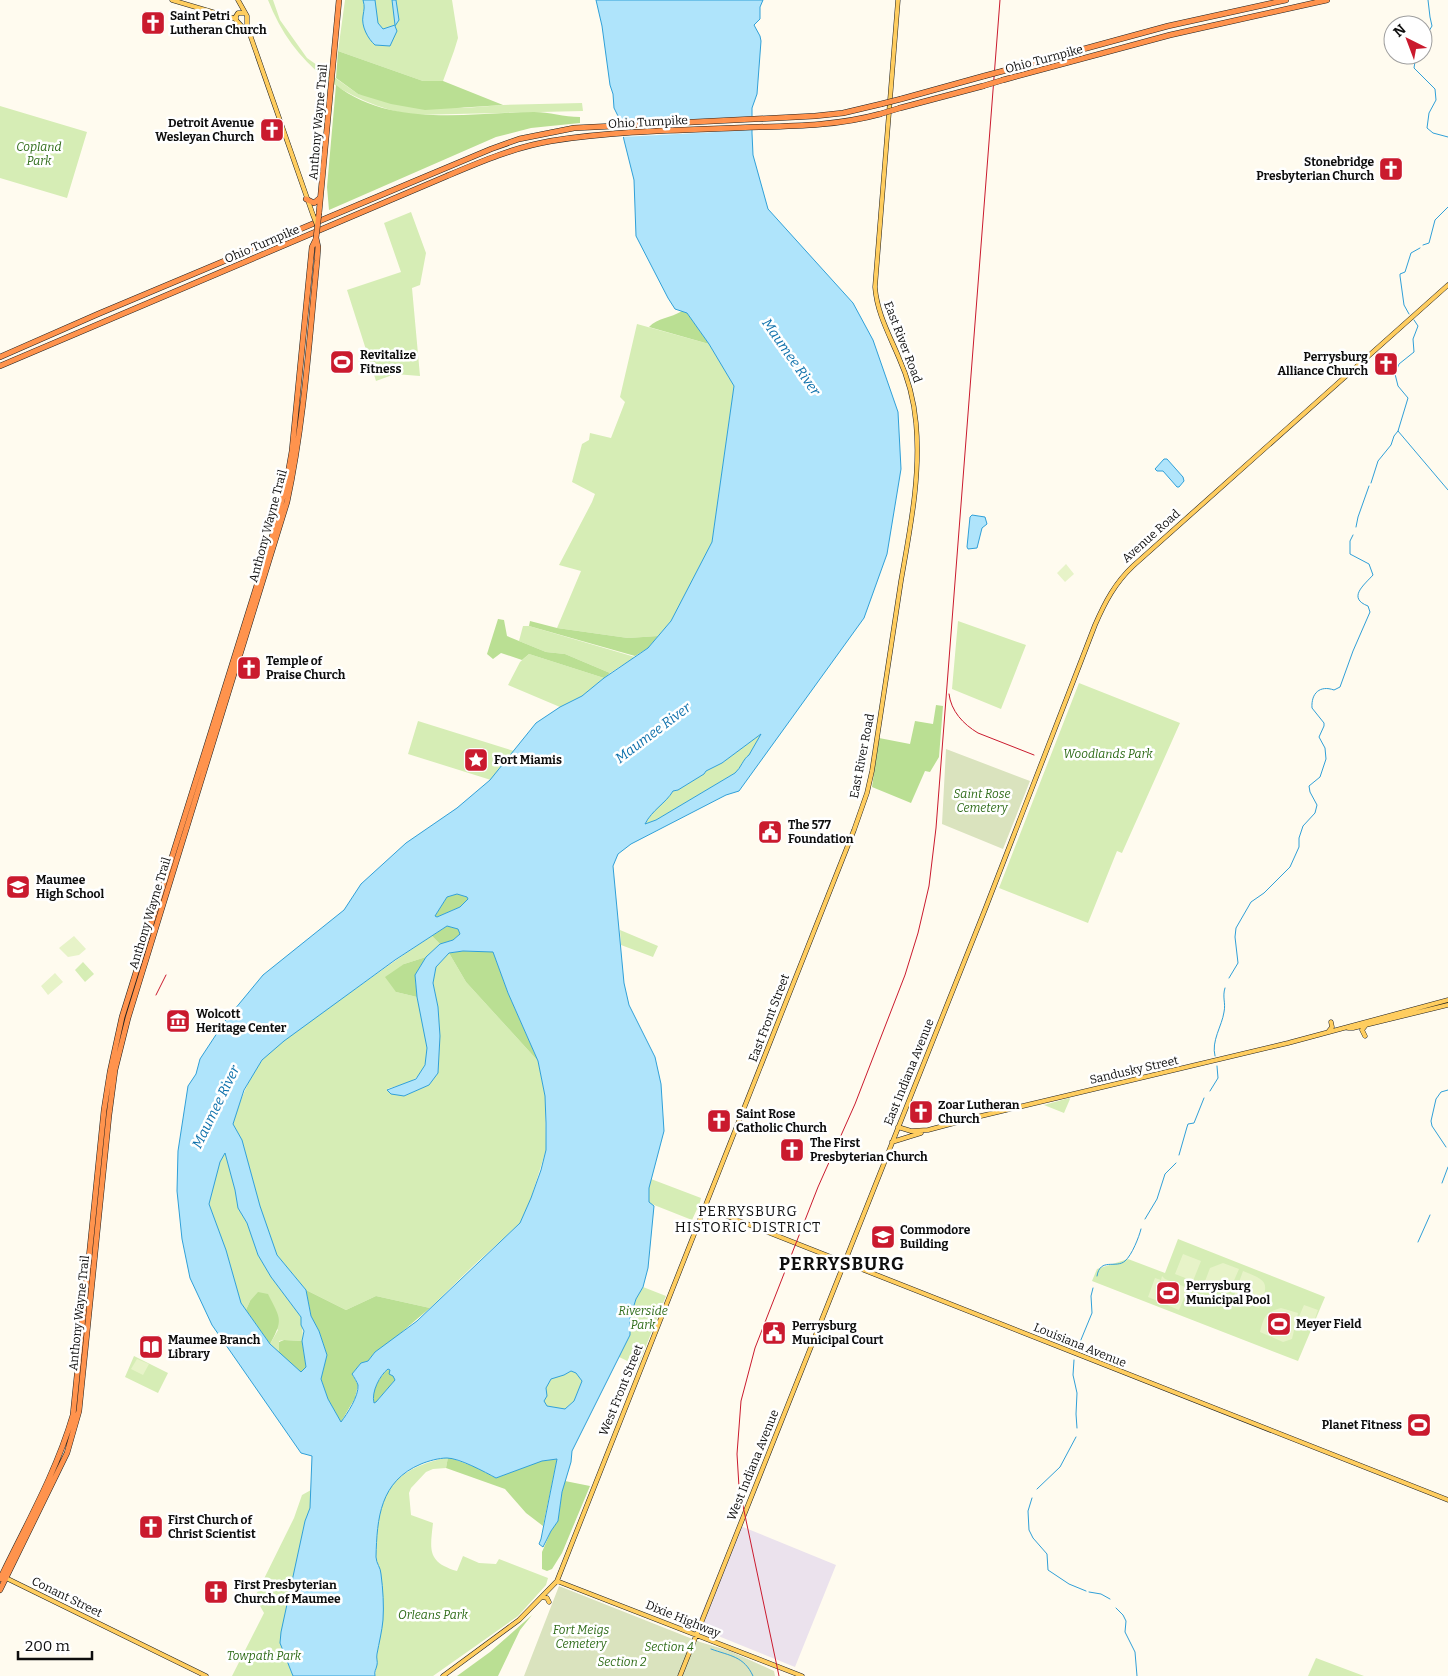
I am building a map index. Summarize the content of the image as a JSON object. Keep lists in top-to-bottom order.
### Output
{
  "streets": {
    "highway": ["Ohio Turnpike", "Anthony Wayne Trail"],
    "main road": [
      "East River Road",
      "Avenue Road",
      "East Front Street",
      "Sandusky Street",
      "East Indiana Avenue",
      "Louisiana Avenue",
      "West Front Street",
      "West Indiana Avenue",
      "Conant Street",
      "Dixie Highway"
    ]
  },
  "crossings": [
    ["Anthony Wayne Trail", "Conant Street"],
    ["East River Road", "East Front Street"],
    ["Avenue Road", "East Indiana Avenue"],
    ["East Front Street", "Louisiana Avenue"],
    ["East Front Street", "West Front Street"],
    ["East Indiana Avenue", "Louisiana Avenue"],
    ["East Indiana Avenue", "West Indiana Avenue"],
    ["Louisiana Avenue", "West Front Street"],
    ["Louisiana Avenue", "West Indiana Avenue"],
    ["West Front Street", "Dixie Highway"],
    ["West Indiana Avenue", "Dixie Highway"]
  ],
  "districts": ["PERRYSBURG HISTORIC DISTRICT", "PERRYSBURG"],
  "water": ["Maumee River"],
  "parks": [
    "Copland Park",
    "Woodlands Park",
    "Saint Rose Cemetery",
    "Riverside Park",
    "Orleans Park",
    "Fort Meigs Cemetery",
    "Section 4",
    "Towpath Park",
    "Section 2"
  ],
  "places": {
    "church": [
      "Saint Petri Lutheran Church",
      "Detroit Avenue Wesleyan Church",
      "Stonebridge Presbyterian Church",
      "Perrysburg Alliance Church",
      "Temple of Praise Church",
      "Zoar Lutheran Church",
      "Saint Rose Catholic Church",
      "The First Presbyterian Church",
      "First Church of Christ Scientist",
      "First Presbyterian Church of Maumee"
    ],
    "sports": [
      "Revitalize Fitness",
      "Perrysburg Municipal Pool",
      "Meyer Field",
      "Planet Fitness"
    ],
    "place": ["Fort Miamis"],
    "public building": ["The 577 Foundation", "Perrysburg Municipal Court"],
    "school or university": ["Maumee High School", "Commodore Building"],
    "museum": ["Wolcott Heritage Center"],
    "library": ["Maumee Branch Library"]
  },
  "scale_bar": "200 m",
  "north": "top left"
}
